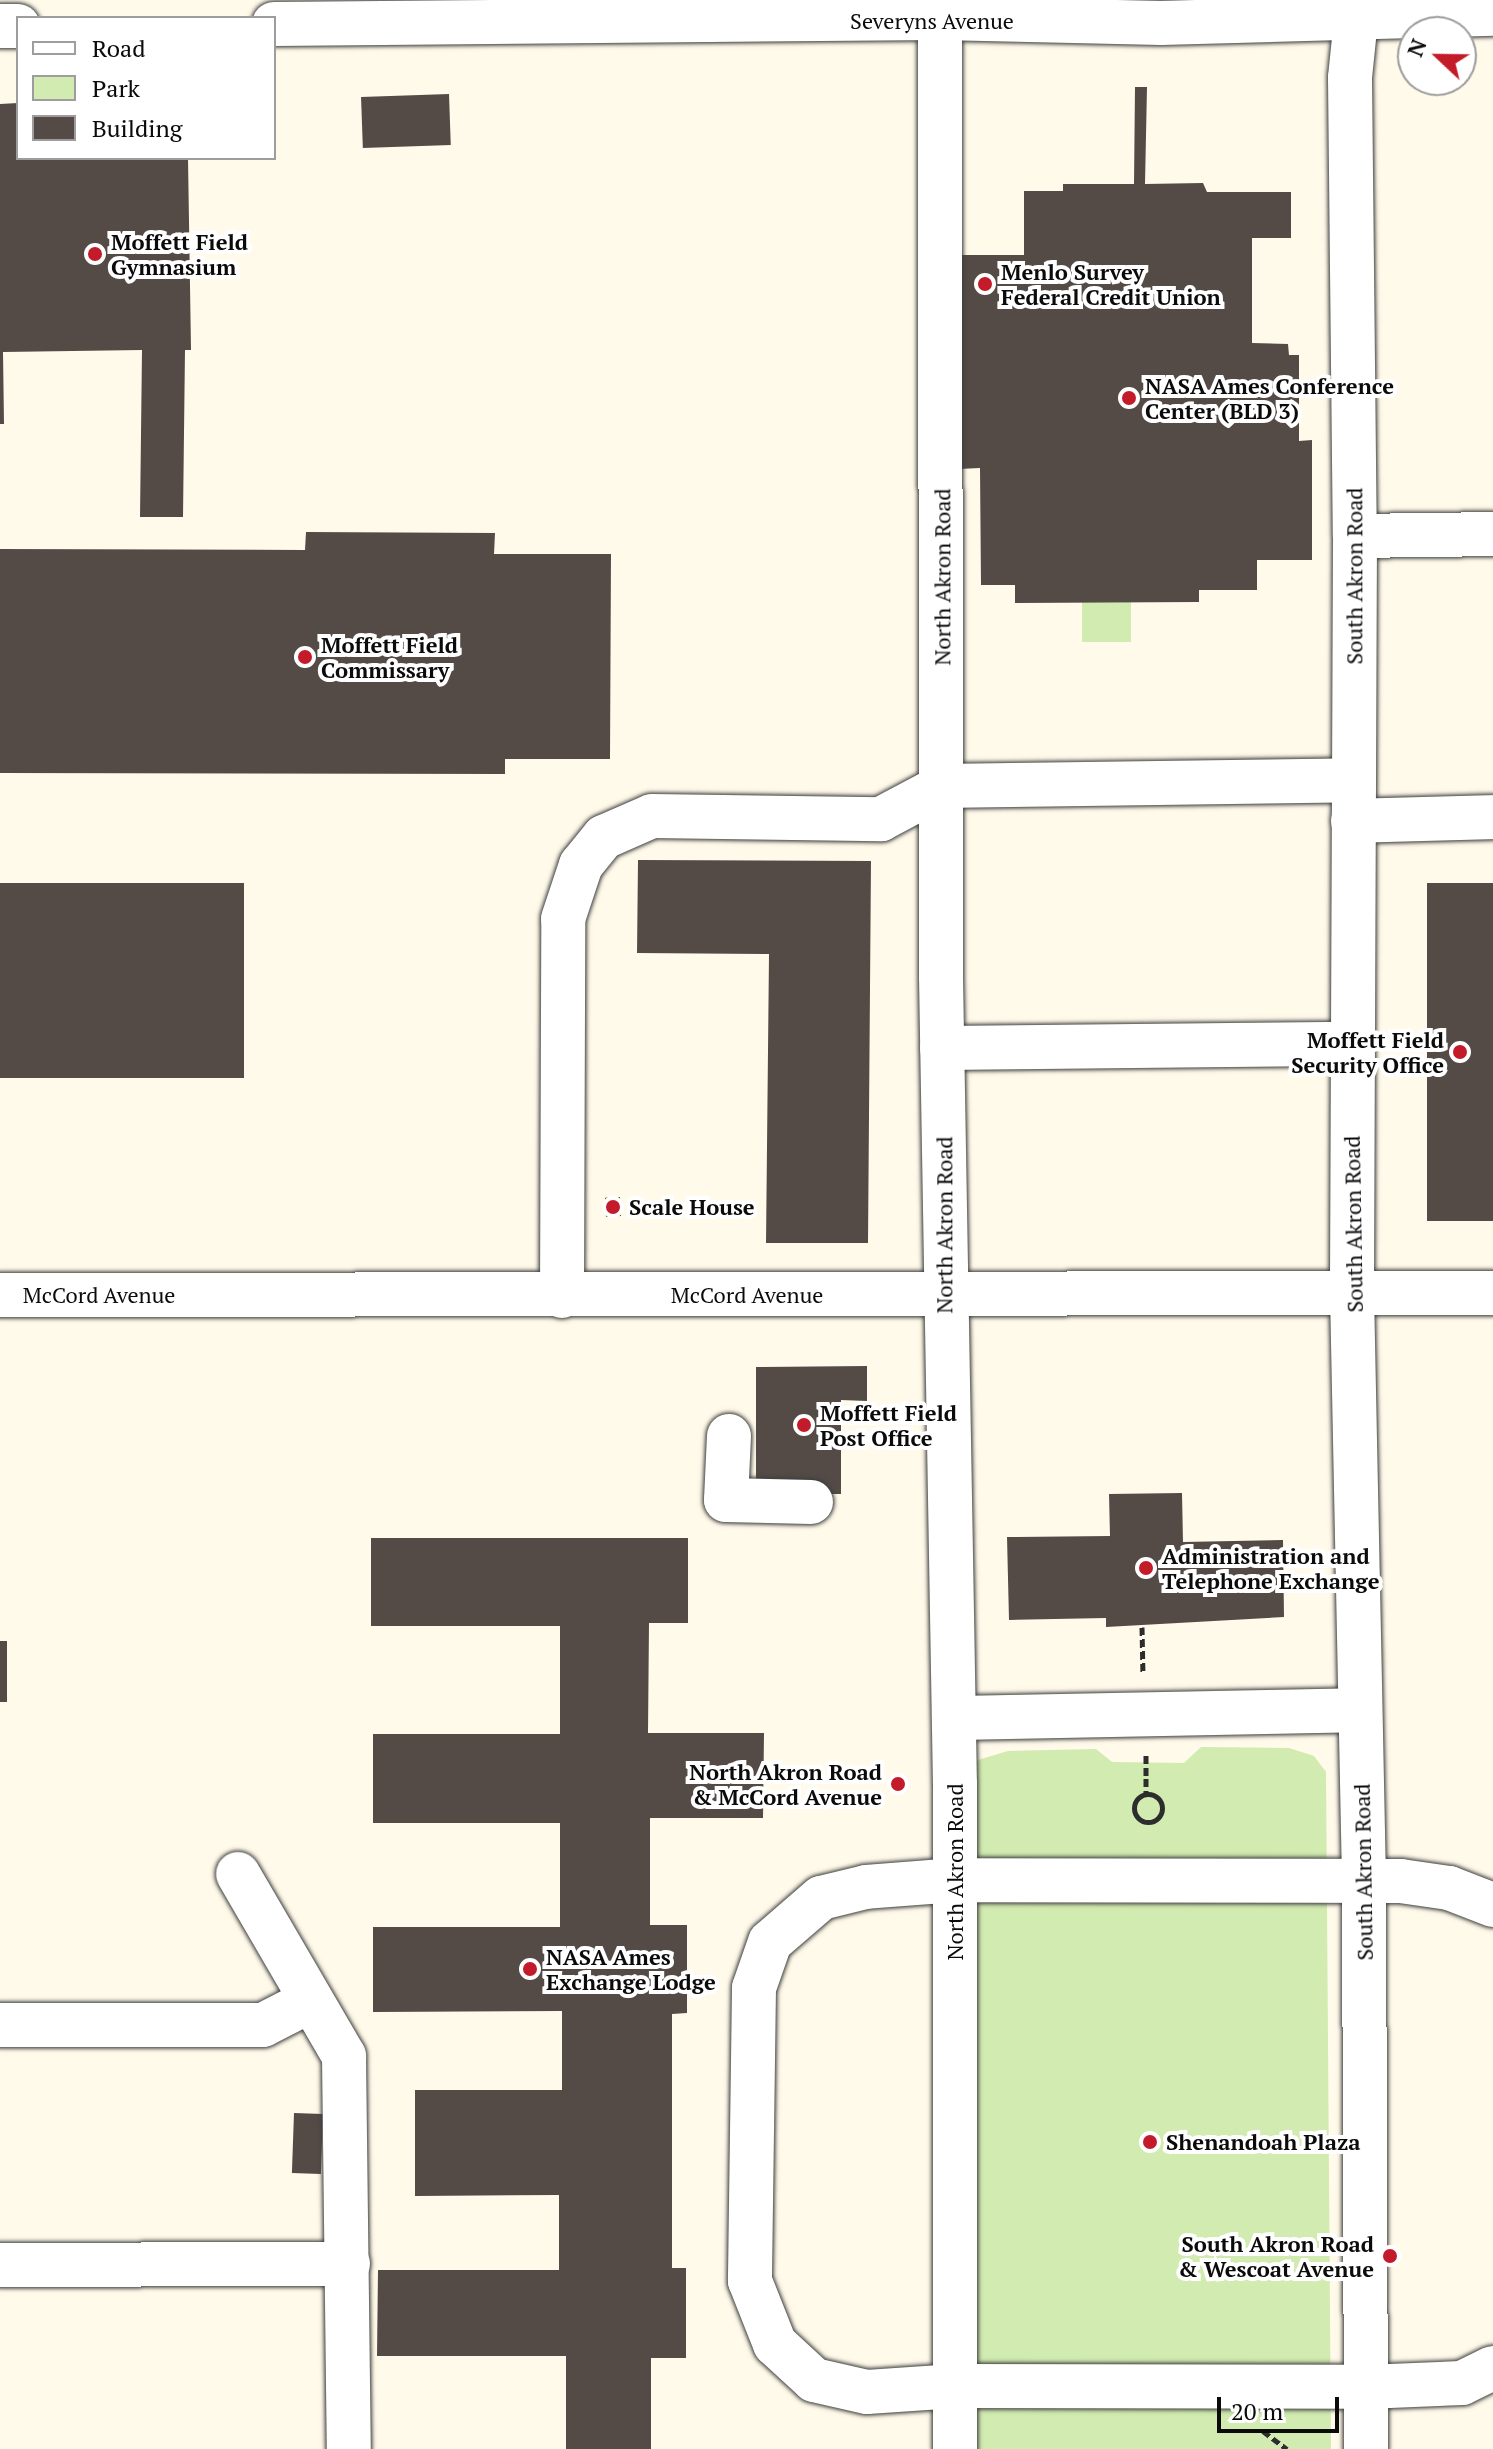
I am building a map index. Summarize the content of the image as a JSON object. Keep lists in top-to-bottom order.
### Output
{
  "streets": {
    "street": [
      "Severyns Avenue",
      "South Akron Road",
      "North Akron Road",
      "McCord Avenue"
    ]
  },
  "crossings": [
    ["Severyns Avenue", "South Akron Road"],
    ["Severyns Avenue", "North Akron Road"],
    ["South Akron Road", "McCord Avenue"],
    ["North Akron Road", "McCord Avenue"]
  ],
  "places": [
    "Moffett Field Gymnasium",
    "Menlo Survey Federal Credit Union",
    "NASA Ames Conference Center (BLD 3)",
    "Moffett Field Commissary",
    "Moffett Field Security Office",
    "Scale House",
    "Moffett Field Post Office",
    "Administration and Telephone Exchange",
    "North Akron Road & McCord Avenue",
    "NASA Ames Exchange Lodge",
    "Shenandoah Plaza",
    "South Akron Road & Wescoat Avenue"
  ],
  "legend": ["Road", "Park", "Building"],
  "scale_bar": "20 m",
  "north": "left"
}
